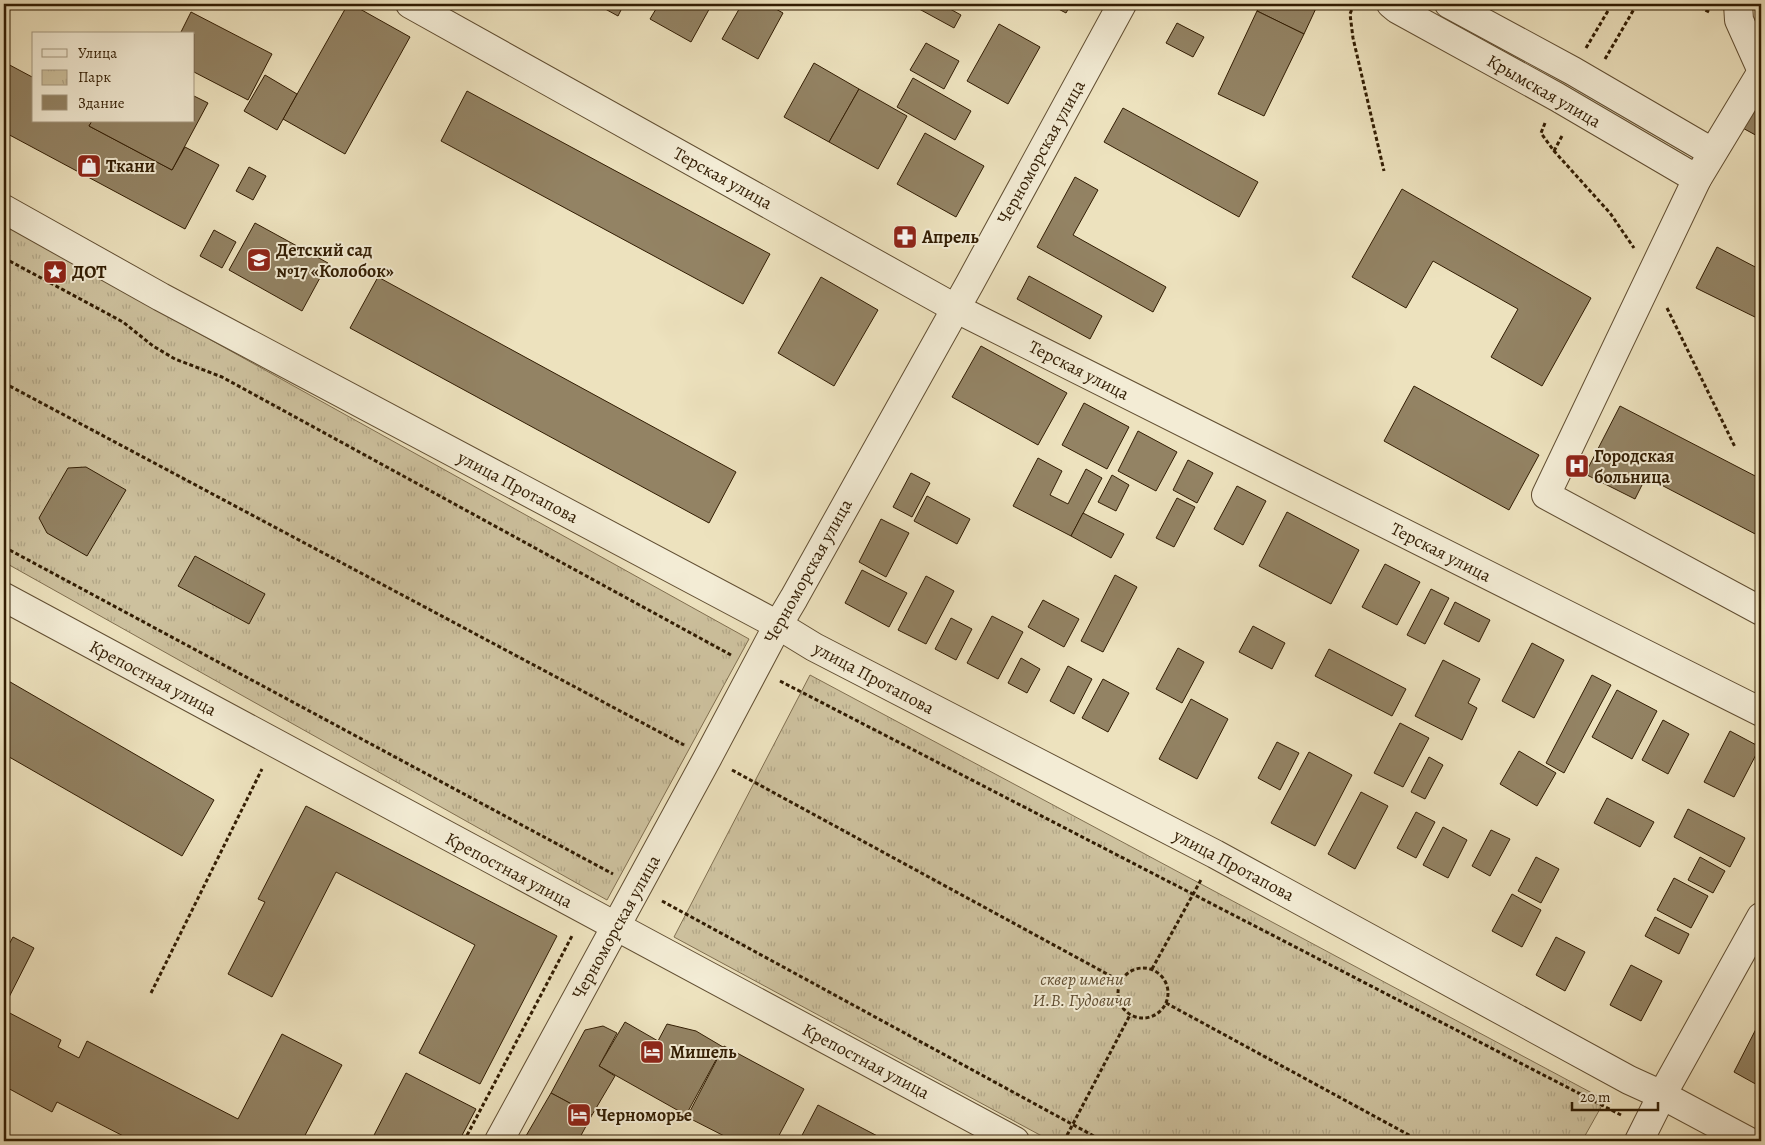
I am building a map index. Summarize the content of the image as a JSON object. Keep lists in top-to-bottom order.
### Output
{
  "streets": {
    "street": [
      "Крымская улица",
      "Черноморская улица",
      "Терская улица",
      "улица Протапова",
      "Крепостная улица"
    ]
  },
  "crossings": [
    ["Черноморская улица", "Терская улица"],
    ["Черноморская улица", "улица Протапова"],
    ["Черноморская улица", "Крепостная улица"]
  ],
  "parks": ["сквер имени И.В. Гудовича"],
  "places": {
    "shop": ["Ткани"],
    "pharmacy": ["Апрель"],
    "school or university": ["Детский сад №17 «Колобок»"],
    "place": ["ДОТ"],
    "hospital": ["Городская больница"],
    "hotel": ["Мишель", "Черноморье"]
  },
  "legend": ["Улица", "Парк", "Здание"],
  "scale_bar": "20 m"
}
